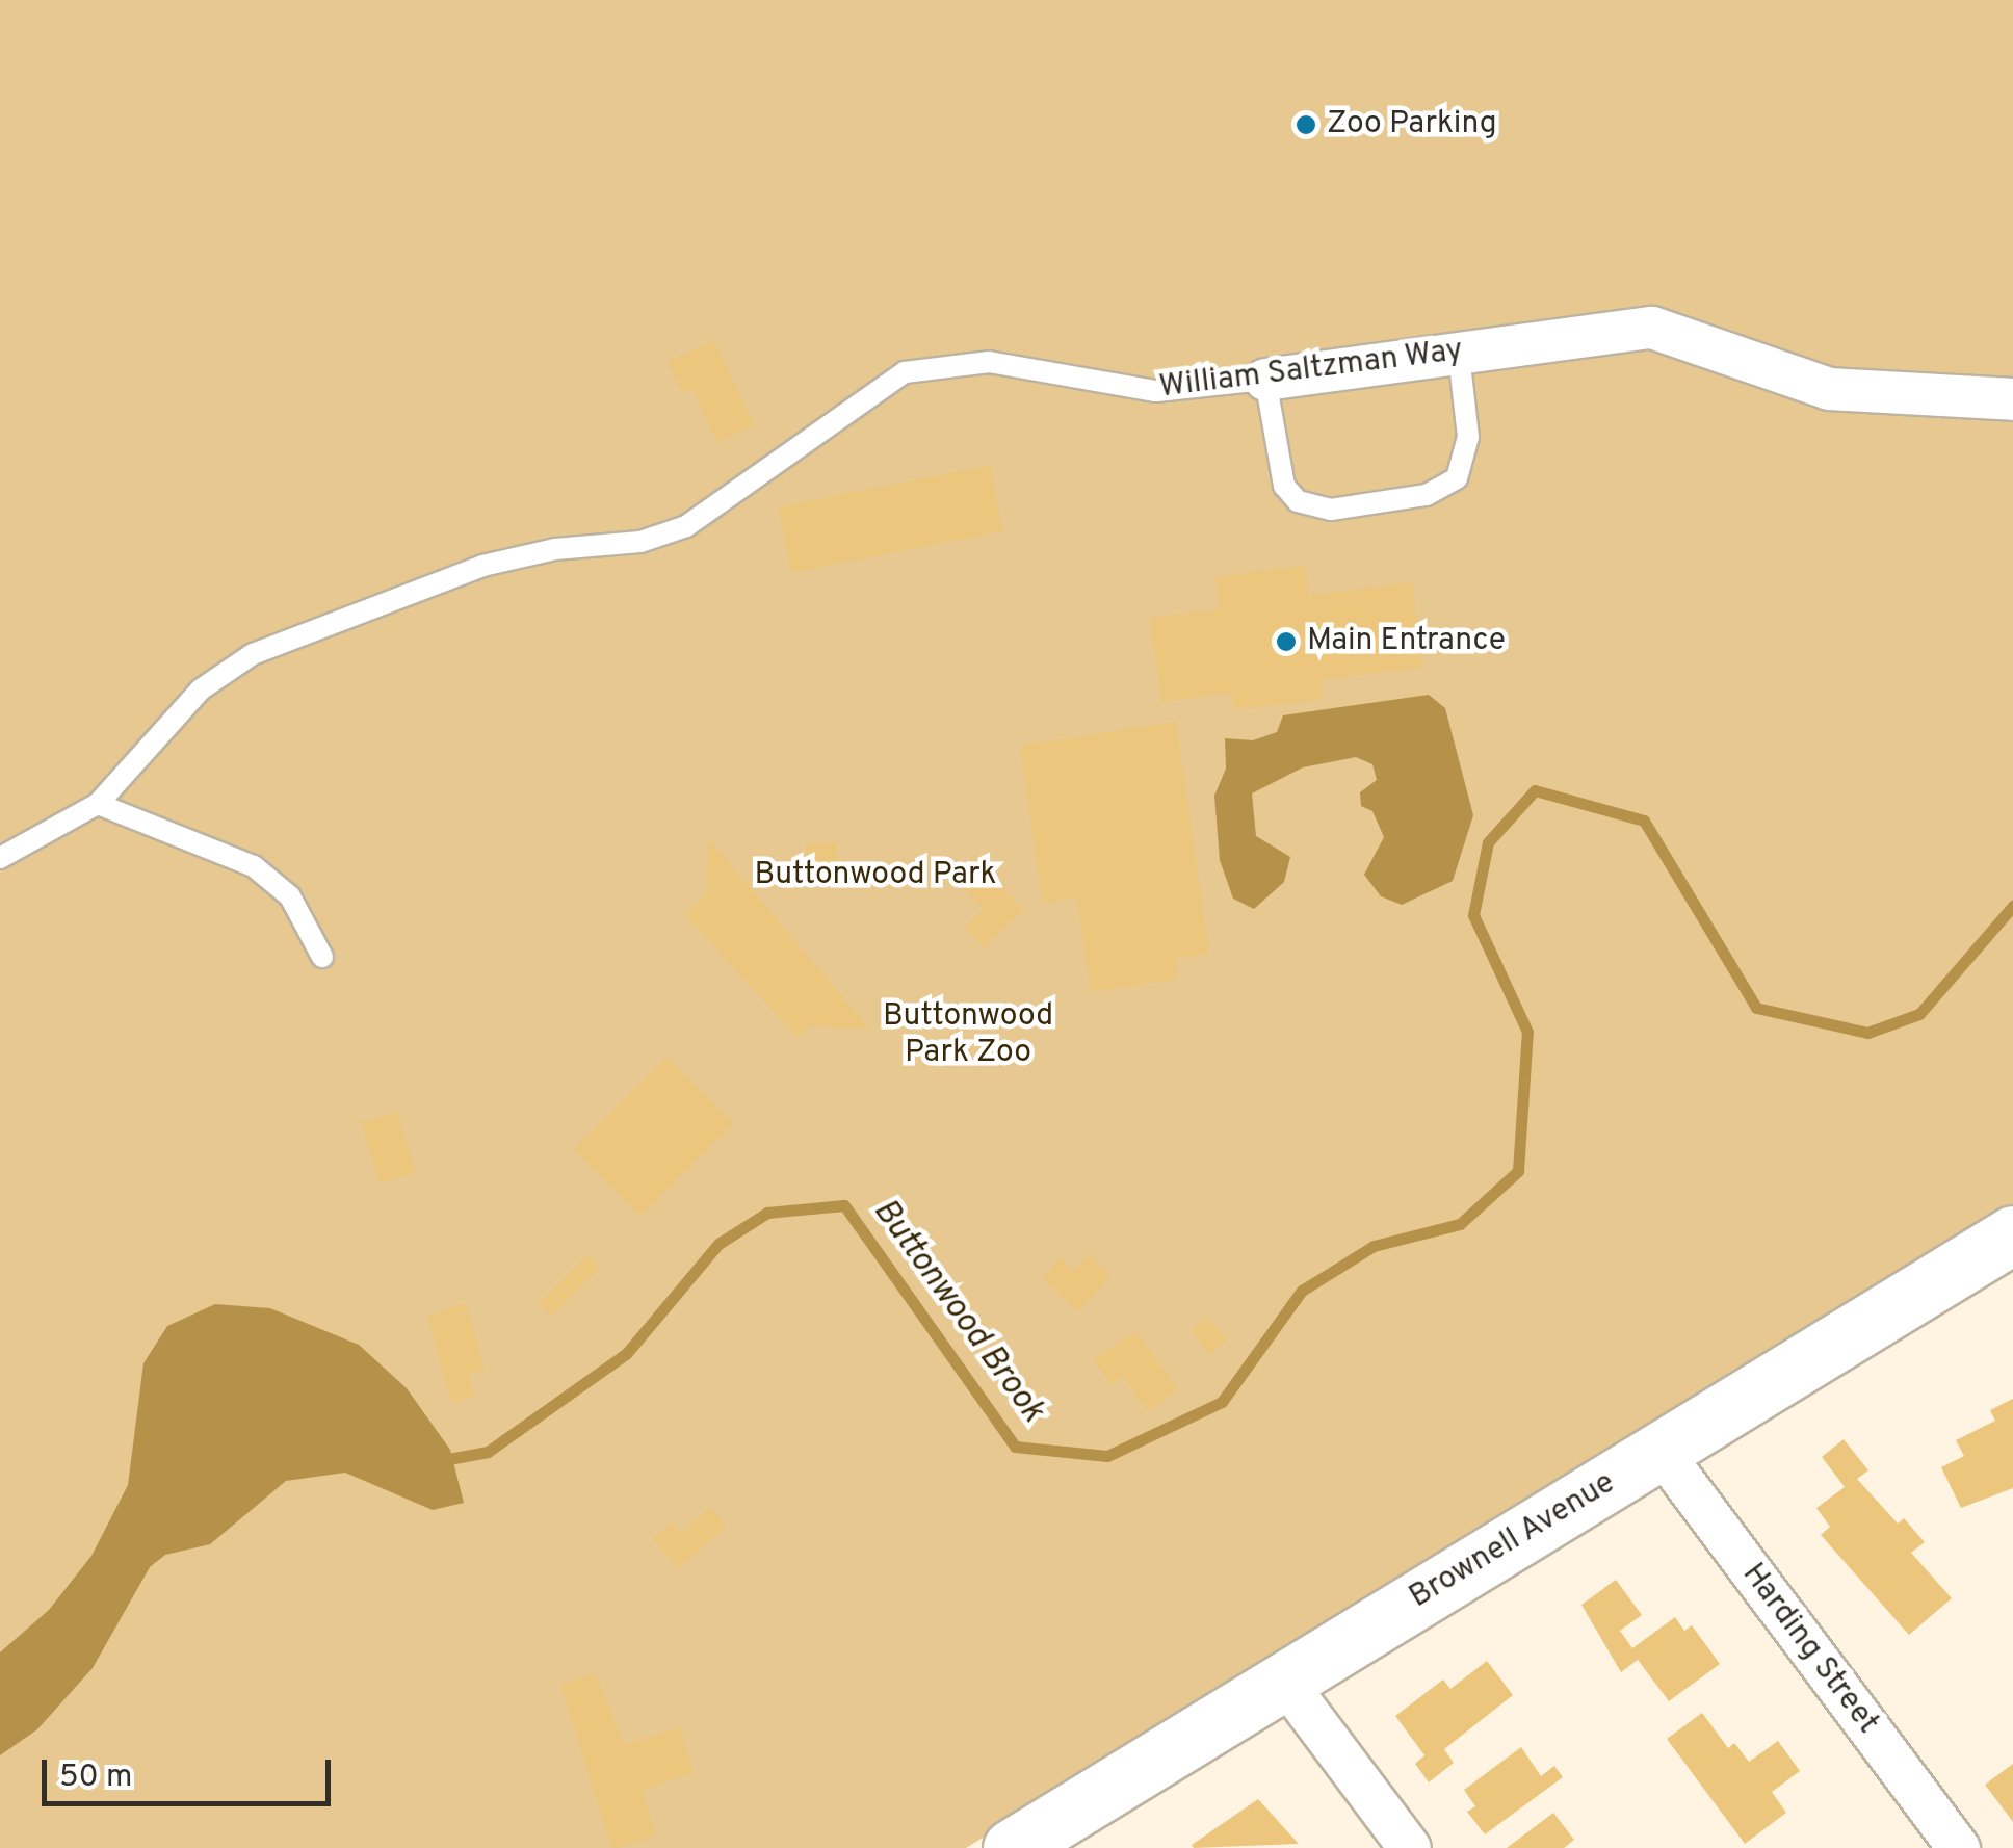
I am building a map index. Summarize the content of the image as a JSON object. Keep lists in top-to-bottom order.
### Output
{
  "streets": {
    "main road": ["Brownell Avenue"],
    "street": ["William Saltzman Way", "Harding Street"]
  },
  "crossings": [
    ["Brownell Avenue", "Harding Street"]
  ],
  "water": ["Buttonwood Brook"],
  "parks": ["Buttonwood Park", "Buttonwood Park Zoo"],
  "places": ["Zoo Parking", "Main Entrance"],
  "scale_bar": "50 m"
}
